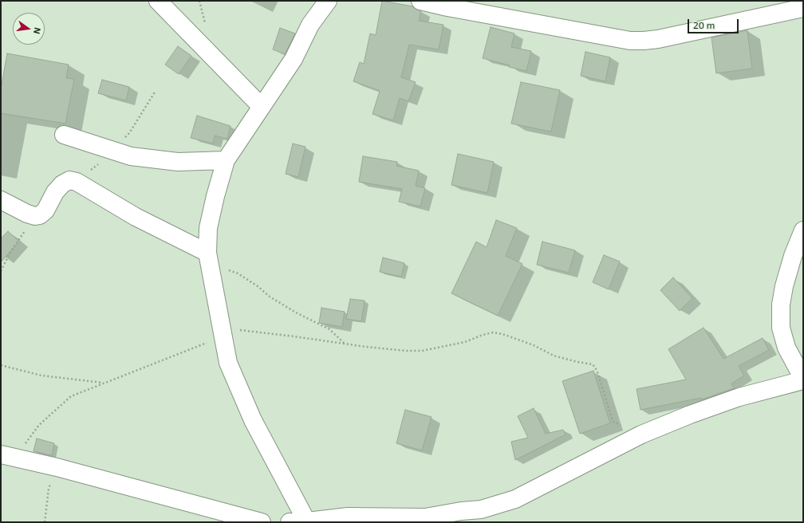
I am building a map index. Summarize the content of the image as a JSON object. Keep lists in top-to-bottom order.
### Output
{
  "scale_bar": "20 m",
  "north": "right"
}
